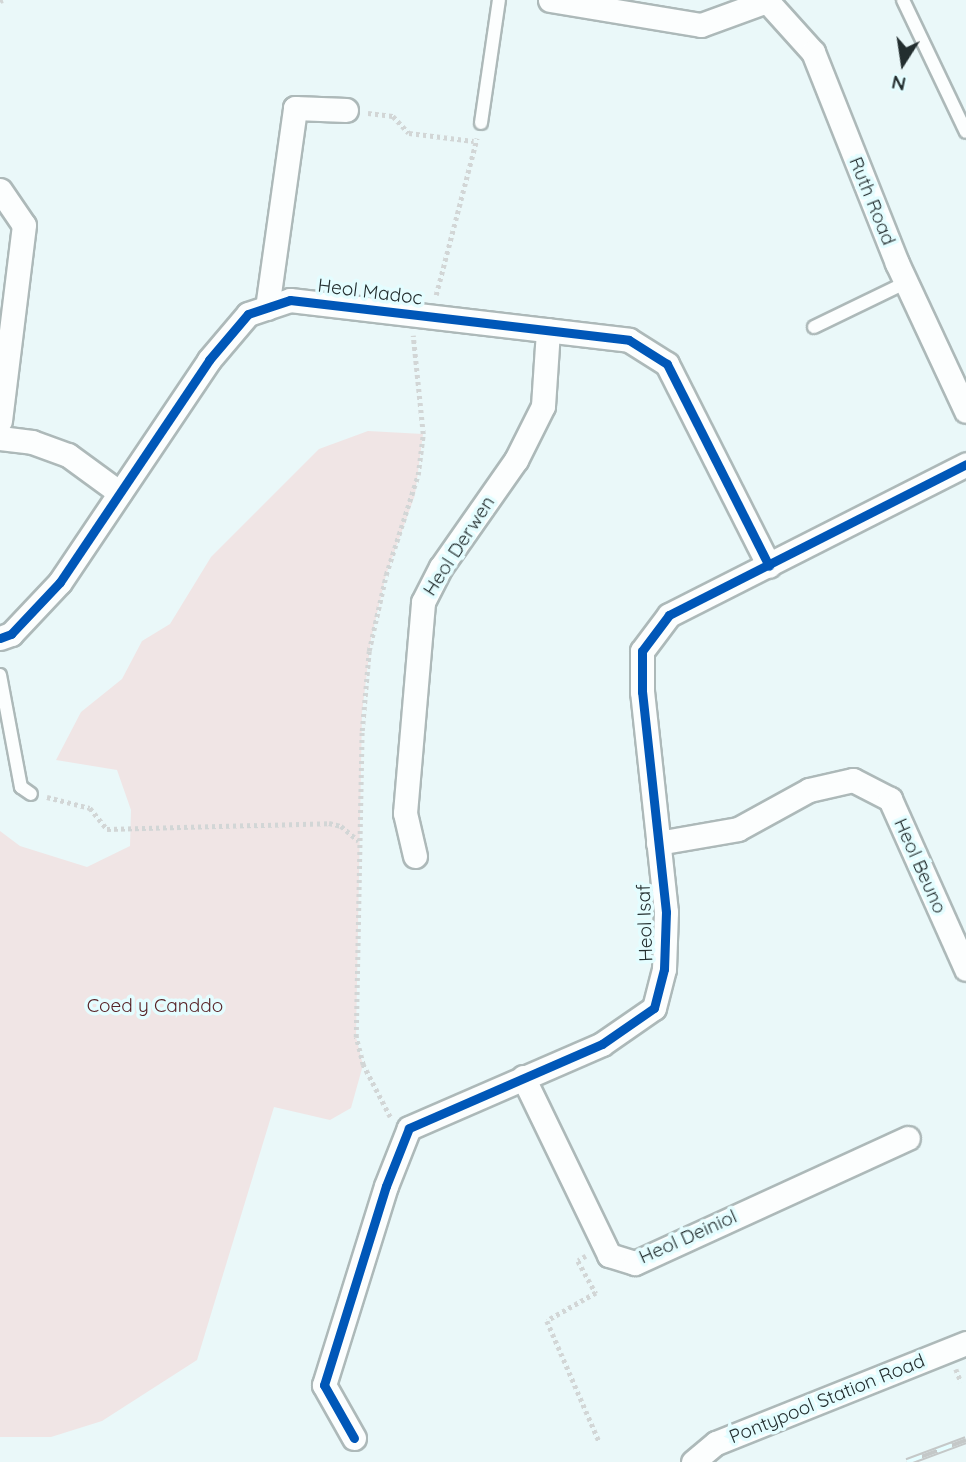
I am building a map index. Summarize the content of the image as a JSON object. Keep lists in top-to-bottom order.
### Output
{
  "streets": {
    "street": [
      "Ruth Road",
      "Heol Madoc",
      "Heol Derwen",
      "Heol Beuno",
      "Heol Isaf",
      "Heol Deiniol",
      "Pontypool Station Road"
    ]
  },
  "crossings": [
    ["Heol Madoc", "Heol Derwen"],
    ["Heol Madoc", "Heol Isaf"],
    ["Heol Beuno", "Heol Isaf"]
  ],
  "parks": ["Coed y Canddo"],
  "north": "bottom"
}
